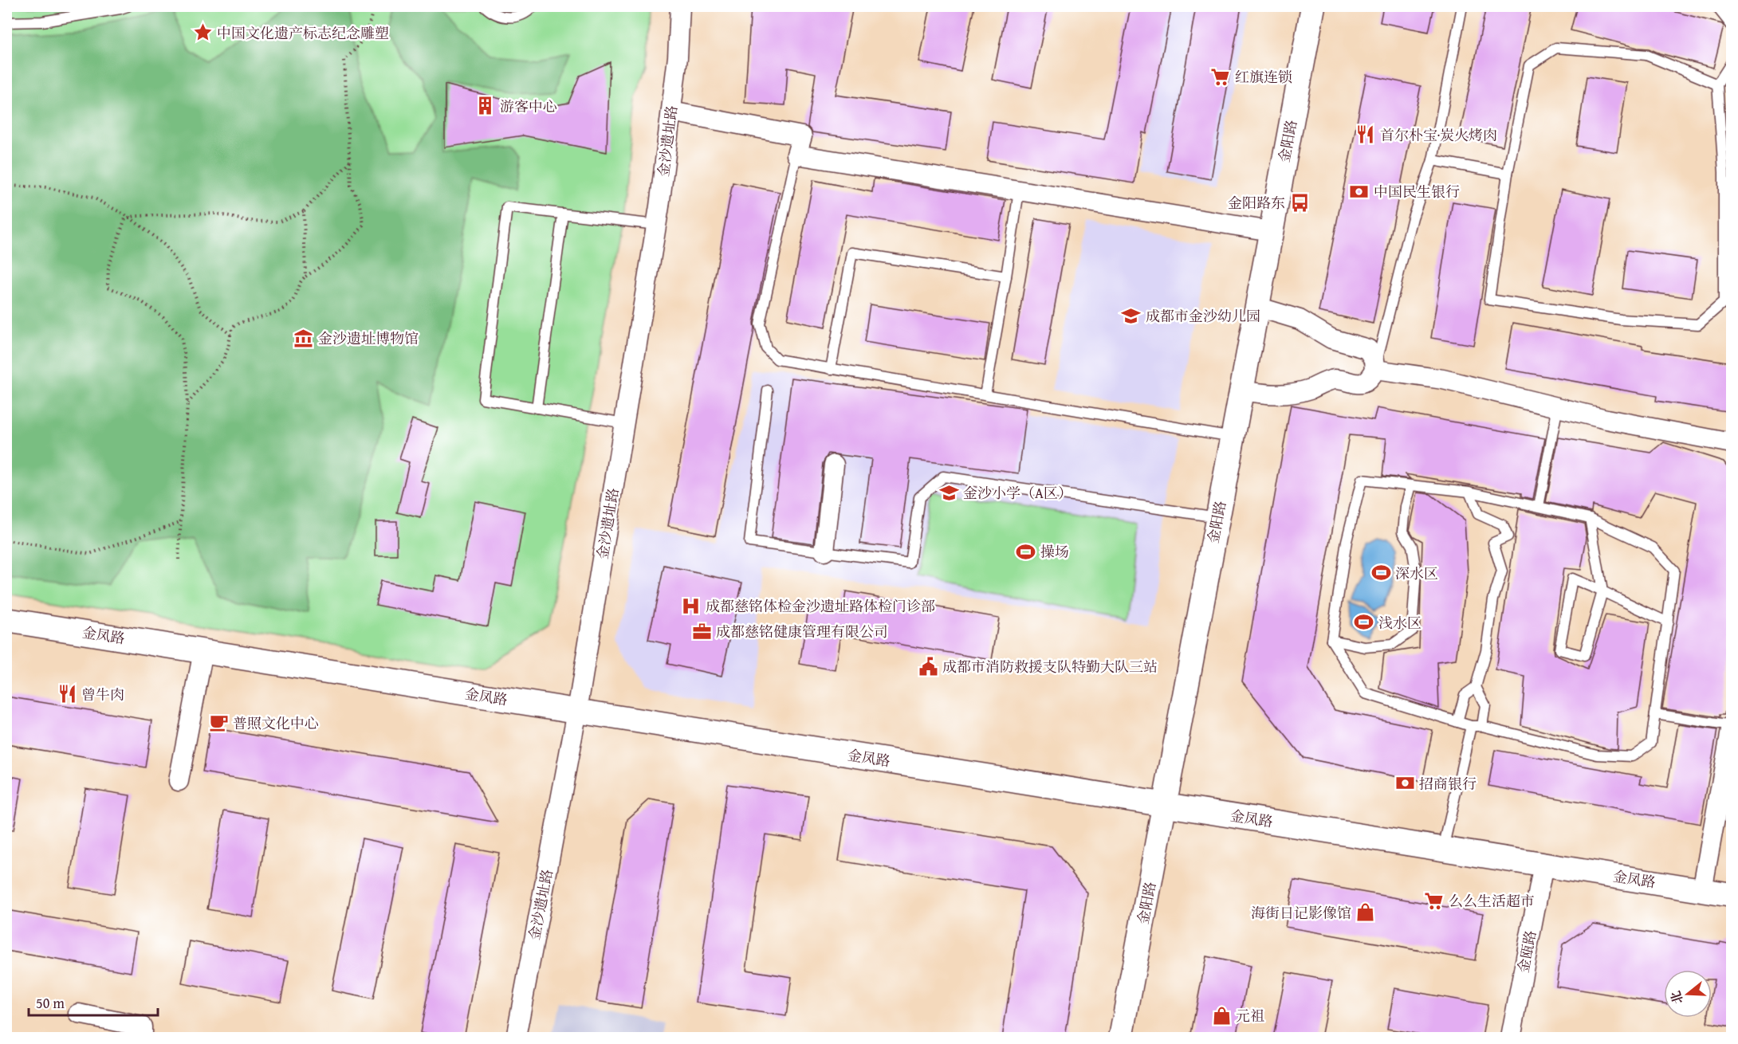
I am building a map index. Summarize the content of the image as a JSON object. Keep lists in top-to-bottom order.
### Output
{
  "streets": {
    "street": [
      "金沙遗址路",
      "金阳路",
      "金凤路",
      "金瓯路"
    ]
  },
  "crossings": [
    ["金沙遗址路", "金凤路"],
    ["金阳路", "金凤路"],
    ["金凤路", "金瓯路"]
  ],
  "places": {
    "place": ["中国文化遗产标志纪念雕塑"],
    "supermarket": ["红旗连锁", "么么生活超市"],
    "building": ["游客中心"],
    "restaurant": ["首尔朴宝·炭火烤肉", "曾牛肉"],
    "bank": ["中国民生银行", "招商银行"],
    "bus stop": ["金阳路东"],
    "school or university": ["成都市金沙幼儿园", "金沙小学（A区）"],
    "museum": ["金沙遗址博物馆"],
    "sports": ["操场", "深水区", "浅水区"],
    "hospital": ["成都慈铭体检金沙遗址路体检门诊部"],
    "office": ["成都慈铭健康管理有限公司"],
    "public building": ["成都市消防救援支队特勤大队三站"],
    "cafe": ["普照文化中心"],
    "shop": ["海街日记影像馆", "元祖"]
  },
  "scale_bar": "50 m",
  "north": "left"
}
